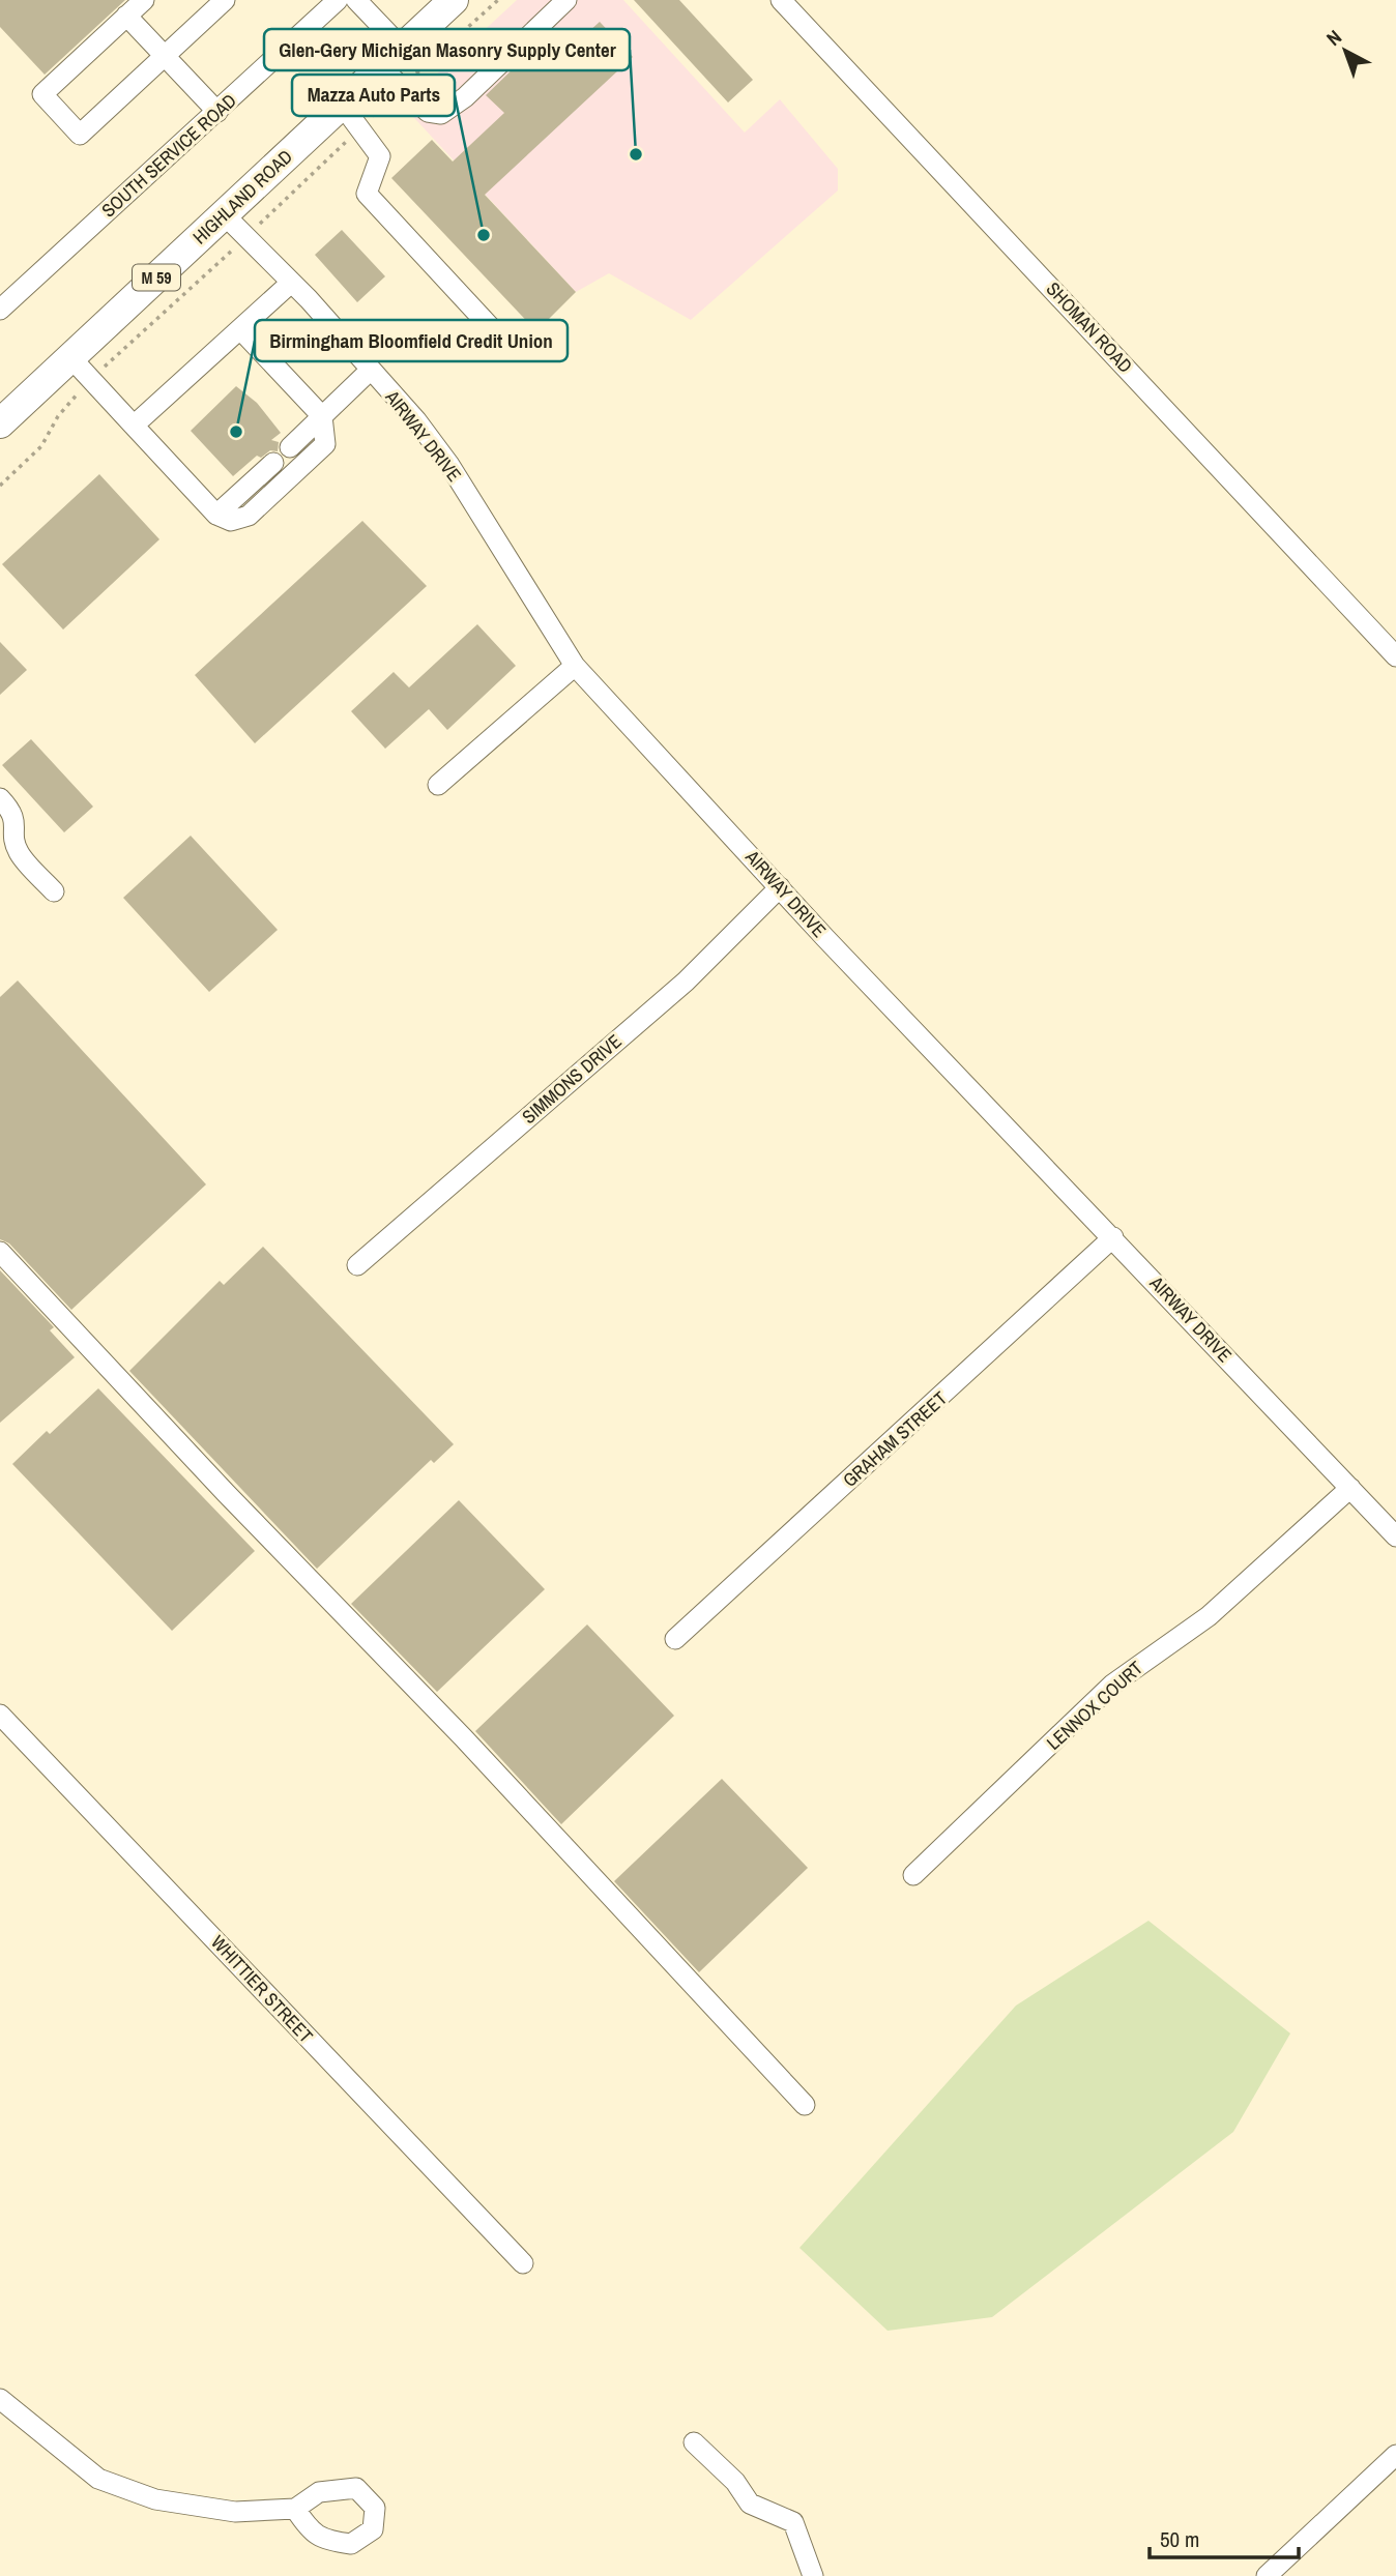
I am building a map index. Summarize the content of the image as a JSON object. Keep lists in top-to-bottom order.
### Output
{
  "streets": {
    "highway": ["HIGHLAND ROAD", "M 59"],
    "street": [
      "SOUTH SERVICE ROAD",
      "SHOMAN ROAD",
      "AIRWAY DRIVE",
      "SIMMONS DRIVE",
      "GRAHAM STREET",
      "LENNOX COURT",
      "WHITTIER STREET"
    ]
  },
  "crossings": [
    ["HIGHLAND ROAD", "AIRWAY DRIVE"],
    ["AIRWAY DRIVE", "SIMMONS DRIVE"],
    ["AIRWAY DRIVE", "GRAHAM STREET"],
    ["AIRWAY DRIVE", "LENNOX COURT"]
  ],
  "places": ["Glen-Gery Michigan Masonry Supply Center", "Mazza Auto Parts", "Birmingham Bloomfield Credit Union"],
  "scale_bar": "50 m",
  "north": "top left"
}
